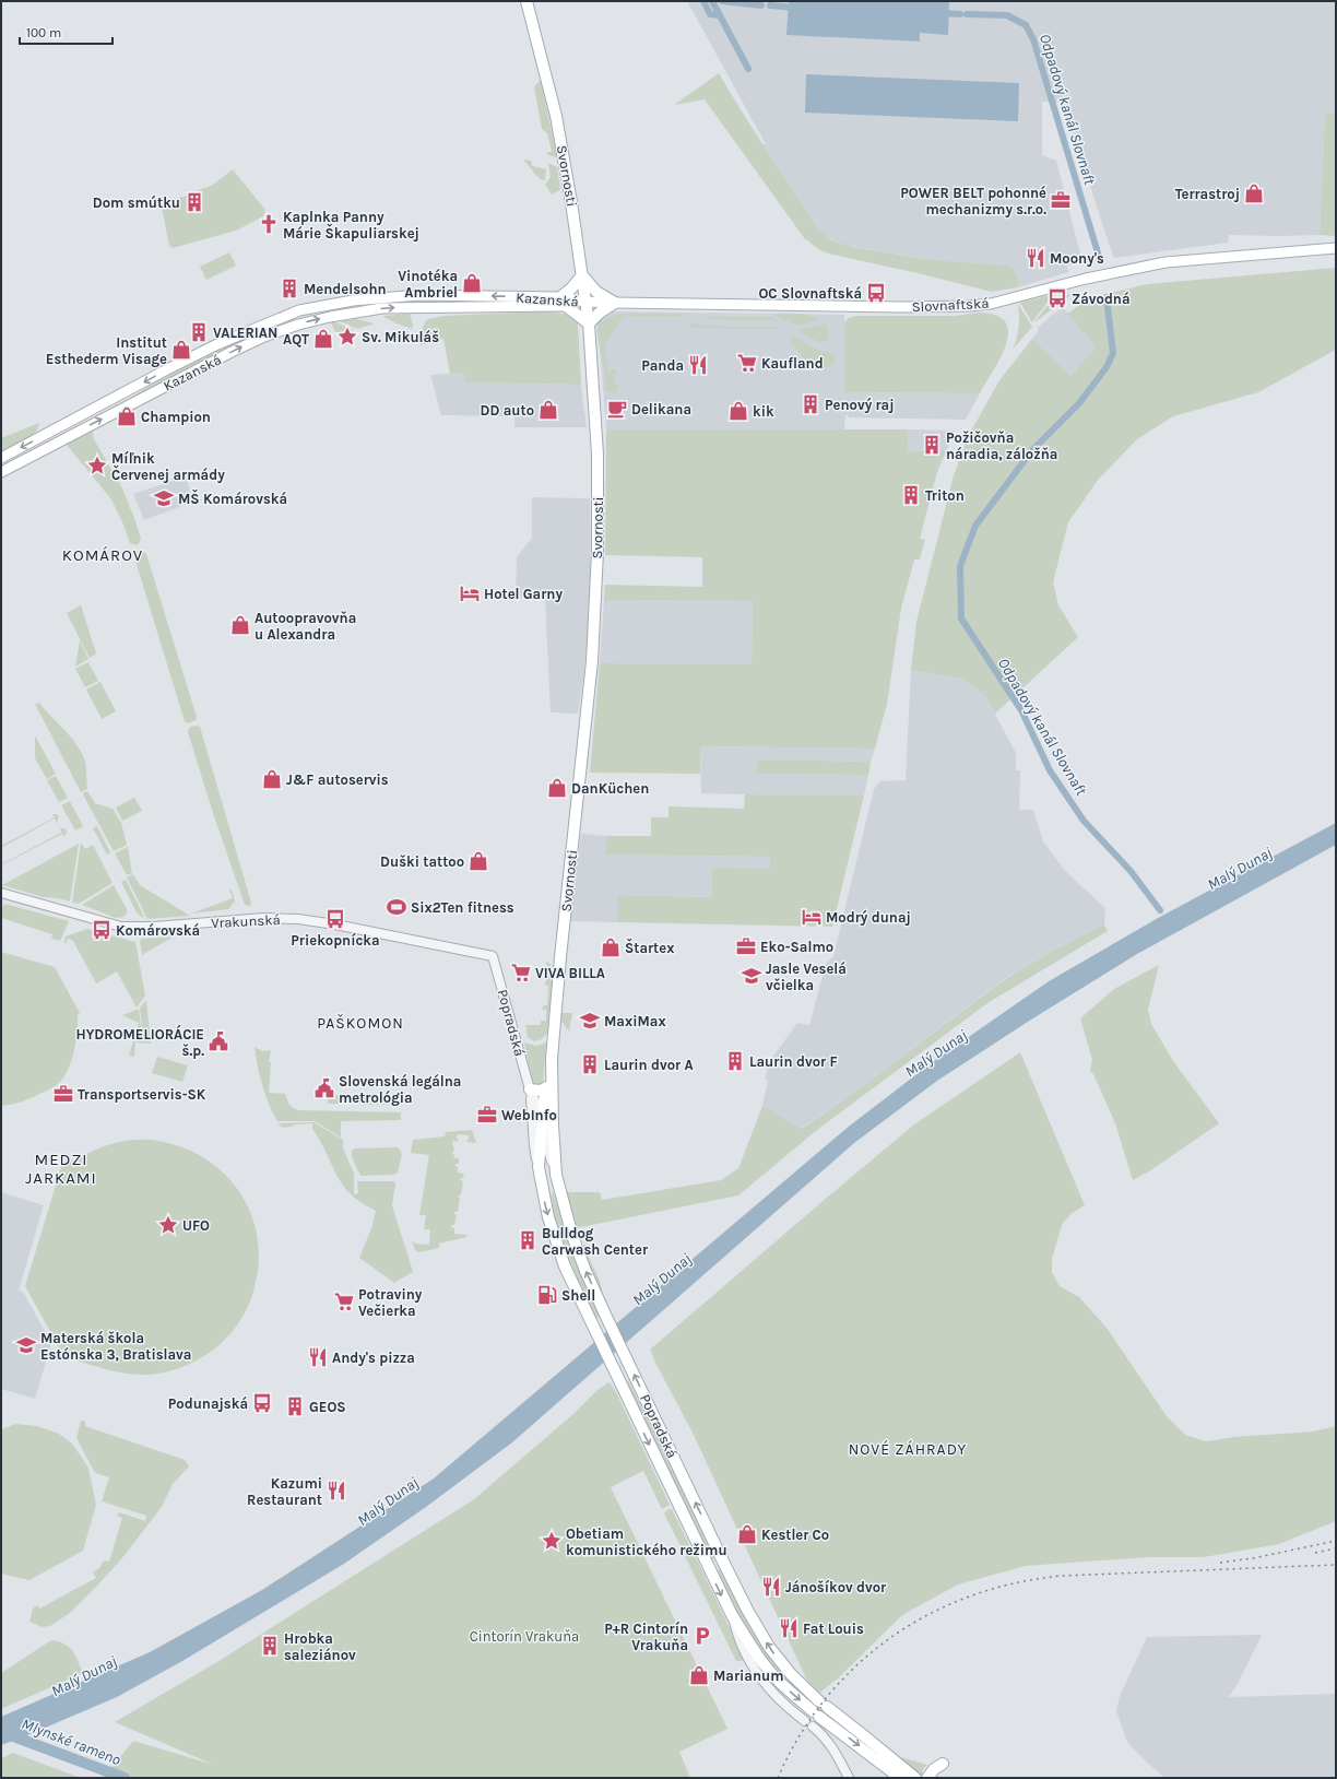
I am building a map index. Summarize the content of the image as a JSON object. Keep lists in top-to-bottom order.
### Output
{
  "streets": {
    "main road": [
      "Svornosti",
      "Kazanská",
      "Slovnaftská",
      "Popradská"
    ],
    "street": ["Vrakunská"]
  },
  "crossings": [
    ["Svornosti", "Kazanská"],
    ["Svornosti", "Slovnaftská"],
    ["Svornosti", "Popradská"],
    ["Kazanská", "Slovnaftská"],
    ["Vrakunská", "Popradská"]
  ],
  "districts": [
    "KOMÁROV",
    "PAŠKOMON",
    "MEDZI JARKAMI",
    "NOVÉ ZÁHRADY"
  ],
  "water": ["Odpadový kanál Slovnaft", "Malý Dunaj", "Mlynské rameno"],
  "parks": ["Cintorín Vrakuňa"],
  "places": {
    "shop": [
      "Terrastroj",
      "Vinotéka Ambriel",
      "AQT",
      "Institut Esthederm Visage",
      "DD auto",
      "kik",
      "Champion",
      "Autoopravovňa u Alexandra",
      "J&F autoservis",
      "DanKüchen",
      "Duški tattoo",
      "Štartex",
      "Kestler Co",
      "Marianum"
    ],
    "office": [
      "POWER BELT pohonné mechanizmy s.r.o.",
      "Eko-Salmo",
      "Transportservis-SK",
      "WebInfo"
    ],
    "building": [
      "Dom smútku",
      "Mendelsohn",
      "VALERIAN",
      "Penový raj",
      "Požičovňa náradia, záložňa",
      "Triton",
      "Laurin dvor F",
      "Laurin dvor A",
      "Bulldog Carwash Center",
      "GEOS",
      "Hrobka saleziánov"
    ],
    "church": ["Kaplnka Panny Márie Škapuliarskej"],
    "restaurant": [
      "Moony's",
      "Panda",
      "Andy's pizza",
      "Kazumi Restaurant",
      "Jánošíkov dvor",
      "Fat Louis"
    ],
    "bus stop": [
      "OC Slovnaftská",
      "Závodná",
      "Priekopnícka",
      "Komárovská",
      "Podunajská"
    ],
    "place": [
      "Sv. Mikuláš",
      "Míľnik Červenej armády",
      "UFO",
      "Obetiam komunistického režimu"
    ],
    "supermarket": ["Kaufland", "VIVA BILLA", "Potraviny Večierka"],
    "cafe": ["Delikana"],
    "school or university": [
      "MŠ Komárovská",
      "Jasle Veselá včielka",
      "MaxiMax",
      "Materská škola Estónska 3, Bratislava"
    ],
    "hotel": ["Hotel Garny", "Modrý dunaj"],
    "sports": ["Six2Ten fitness"],
    "public building": ["HYDROMELIORÁCIE š.p.", "Slovenská legálna metrológia"],
    "fuel station": ["Shell"],
    "parking": ["P+R Cintorín Vrakuňa"]
  },
  "scale_bar": "100 m"
}
